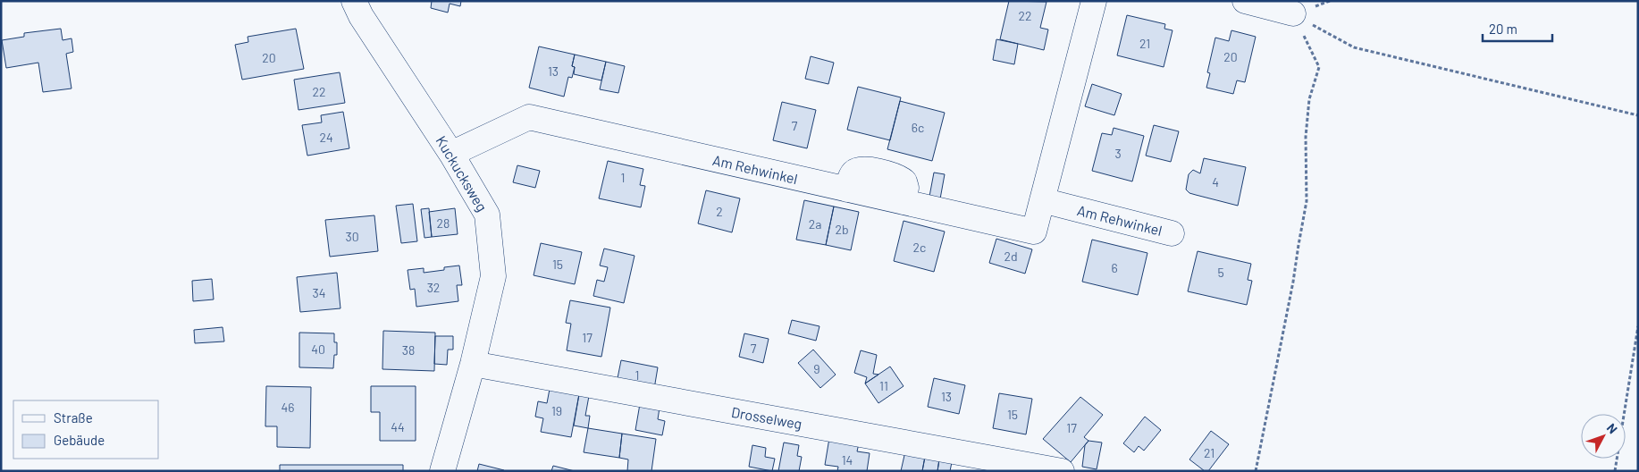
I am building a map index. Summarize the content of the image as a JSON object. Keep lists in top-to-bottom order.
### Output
{
  "streets": {
    "street": ["Am Rehwinkel", "Kuckucksweg", "Drosselweg"]
  },
  "crossings": [
    ["Am Rehwinkel", "Kuckucksweg"],
    ["Kuckucksweg", "Drosselweg"]
  ],
  "house_numbers": [
    "22",
    "21",
    "20",
    "20",
    "13",
    "22",
    "7",
    "6c",
    "24",
    "3",
    "1",
    "4",
    "2",
    "28",
    "2a",
    "2b",
    "30",
    "2c",
    "2d",
    "15",
    "6",
    "5",
    "32",
    "34",
    "17",
    "7",
    "40",
    "38",
    "9",
    "1",
    "11",
    "13",
    "46",
    "19",
    "15",
    "44",
    "17",
    "21",
    "14"
  ],
  "legend": ["Straße", "Gebäude"],
  "scale_bar": "20 m",
  "north": "top right"
}
